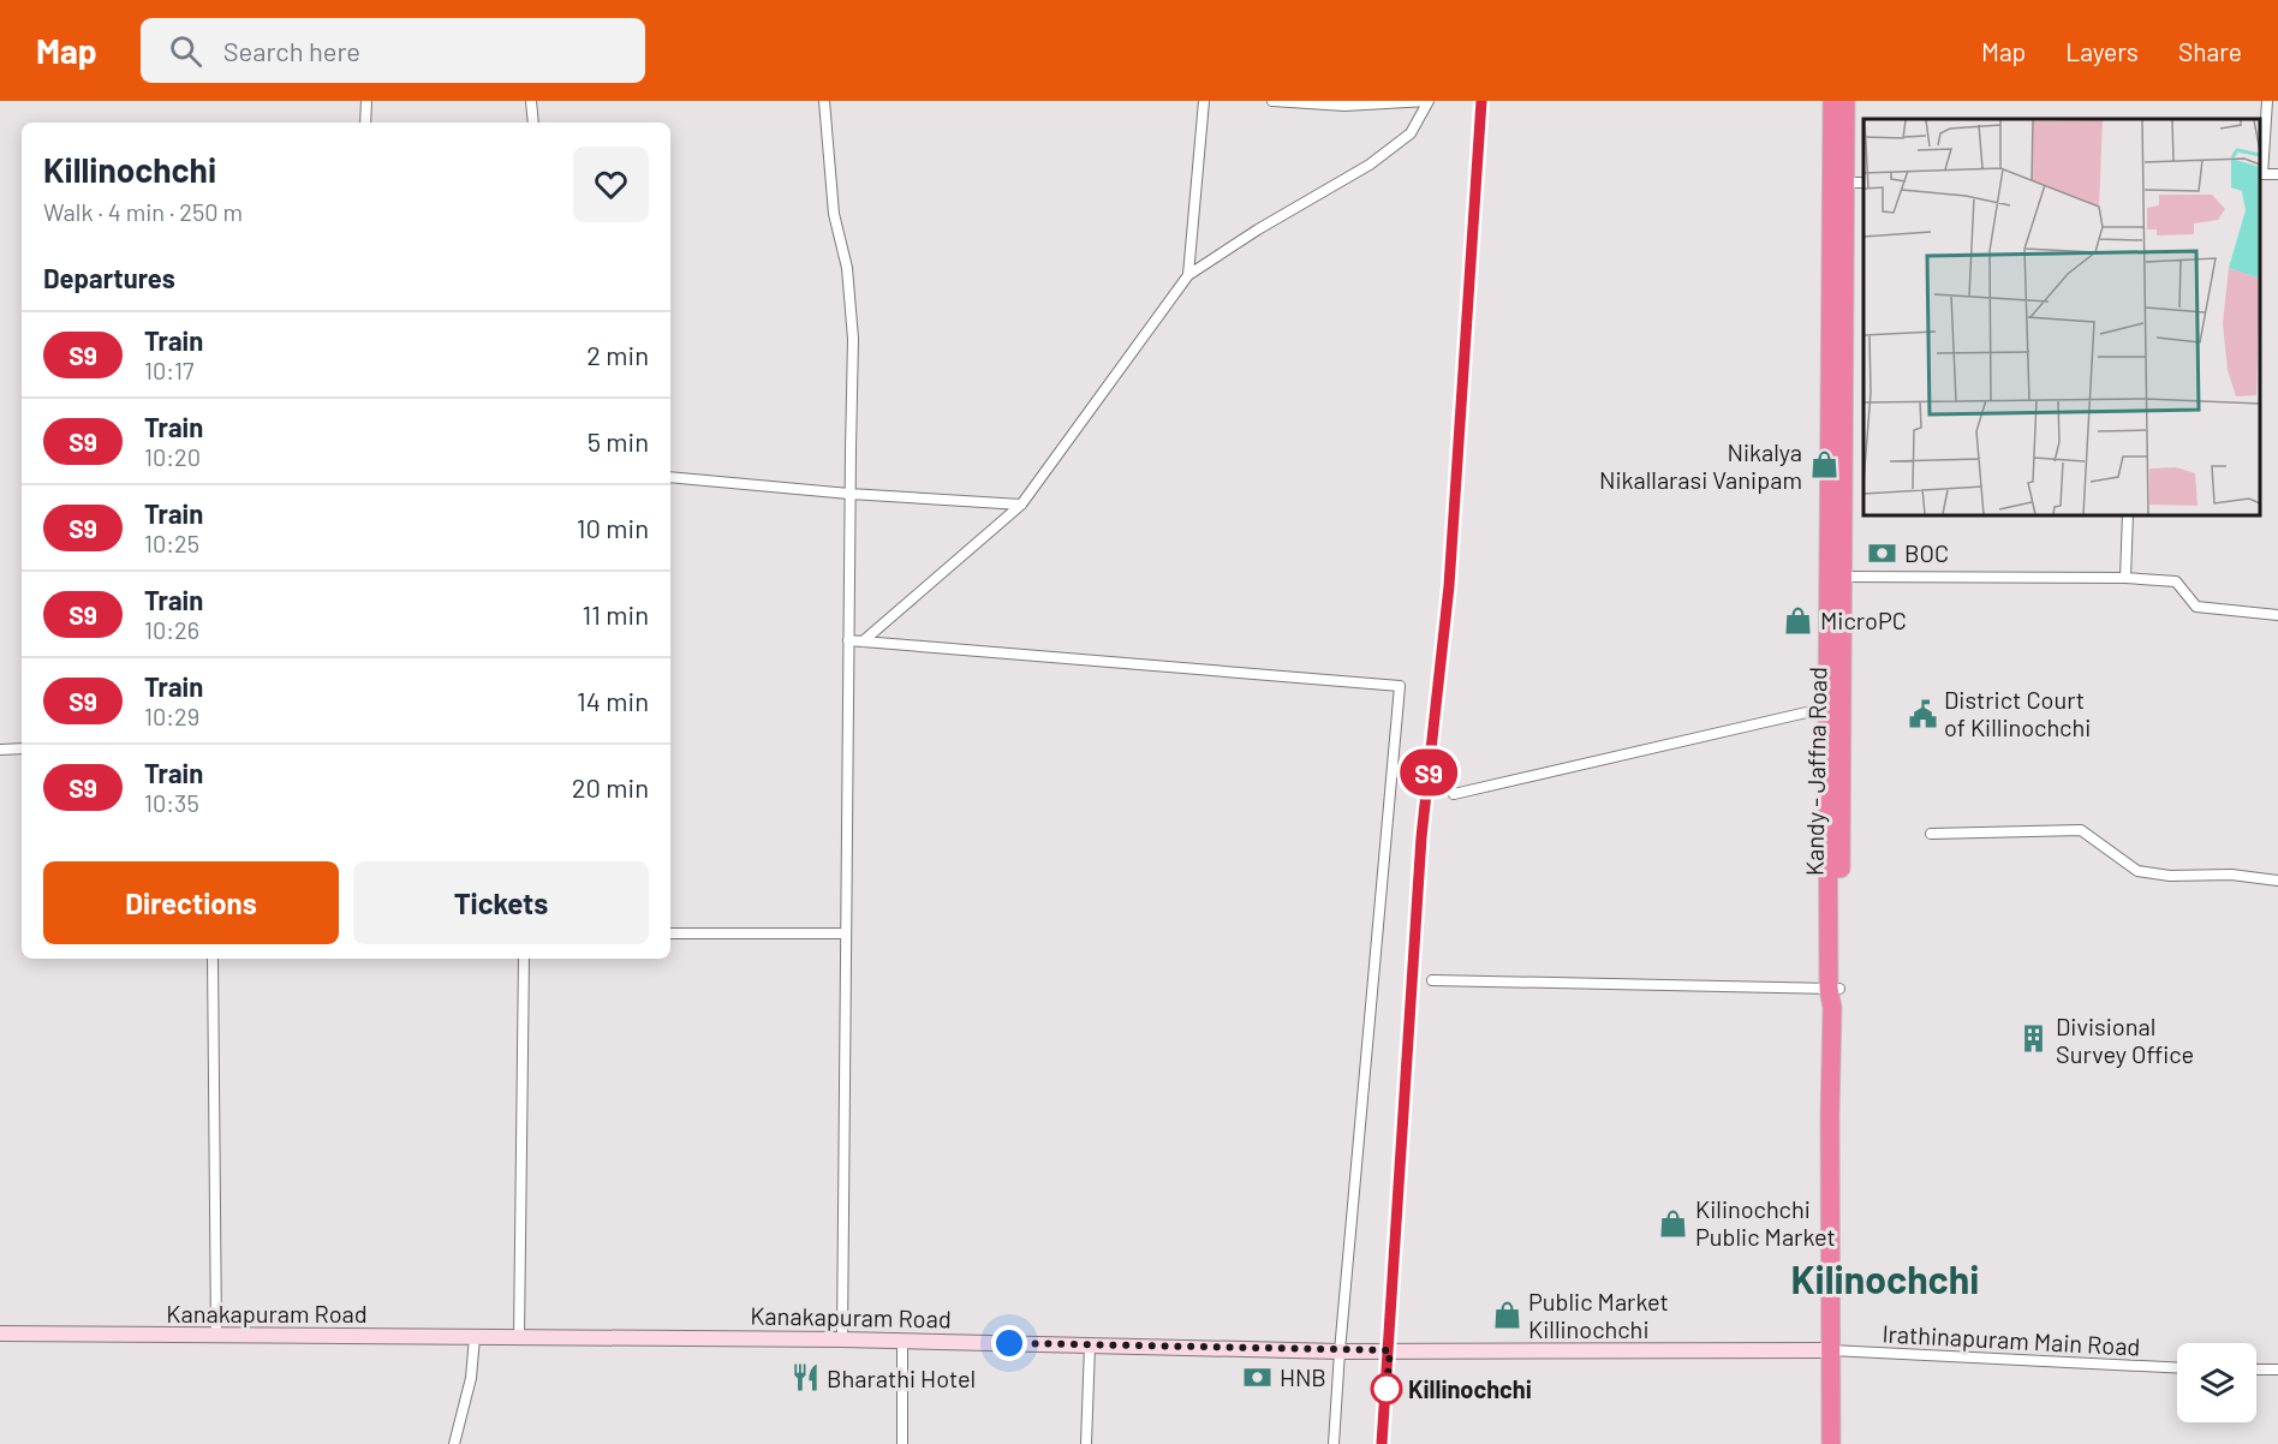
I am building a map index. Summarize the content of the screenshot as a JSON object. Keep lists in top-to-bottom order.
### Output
{
  "streets": {
    "highway": ["Kandy - Jaffna Road"],
    "street": ["Kanakapuram Road", "Irathinapuram Main Road"]
  },
  "crossings": [
    ["Kandy - Jaffna Road", "Kanakapuram Road"],
    ["Kandy - Jaffna Road", "Irathinapuram Main Road"],
    ["Kanakapuram Road", "Irathinapuram Main Road"]
  ],
  "districts": ["Kilinochchi"],
  "places": {
    "shop": [
      "Nikalya Nikallarasi Vanipam",
      "MicroPC",
      "Kilinochchi Public Market",
      "Public Market Killinochchi"
    ],
    "bank": ["BOC", "HNB"],
    "public building": ["District Court of Killinochchi"],
    "building": ["Divisional Survey Office"],
    "restaurant": ["Bharathi Hotel"],
    "other": ["Killinochchi"]
  },
  "page": {
    "header": "Map",
    "search": "Search here",
    "nav": ["Map", "Layers", "Share"],
    "on_map": "S9",
    "heading": [
      ["Killinochchi", "Walk · 4 min · 250 m"],
      "Departures"
    ],
    "list": [
      {
        "mark": "S9",
        "name": "Train",
        "note": "10:17",
        "value": "2 min"
      },
      {
        "mark": "S9",
        "name": "Train",
        "note": "10:20",
        "value": "5 min"
      },
      {
        "mark": "S9",
        "name": "Train",
        "note": "10:25",
        "value": "10 min"
      },
      {
        "mark": "S9",
        "name": "Train",
        "note": "10:26",
        "value": "11 min"
      },
      {
        "mark": "S9",
        "name": "Train",
        "note": "10:29",
        "value": "14 min"
      },
      {
        "mark": "S9",
        "name": "Train",
        "note": "10:35",
        "value": "20 min"
      }
    ],
    "buttons": ["Directions", "Tickets"]
  }
}
